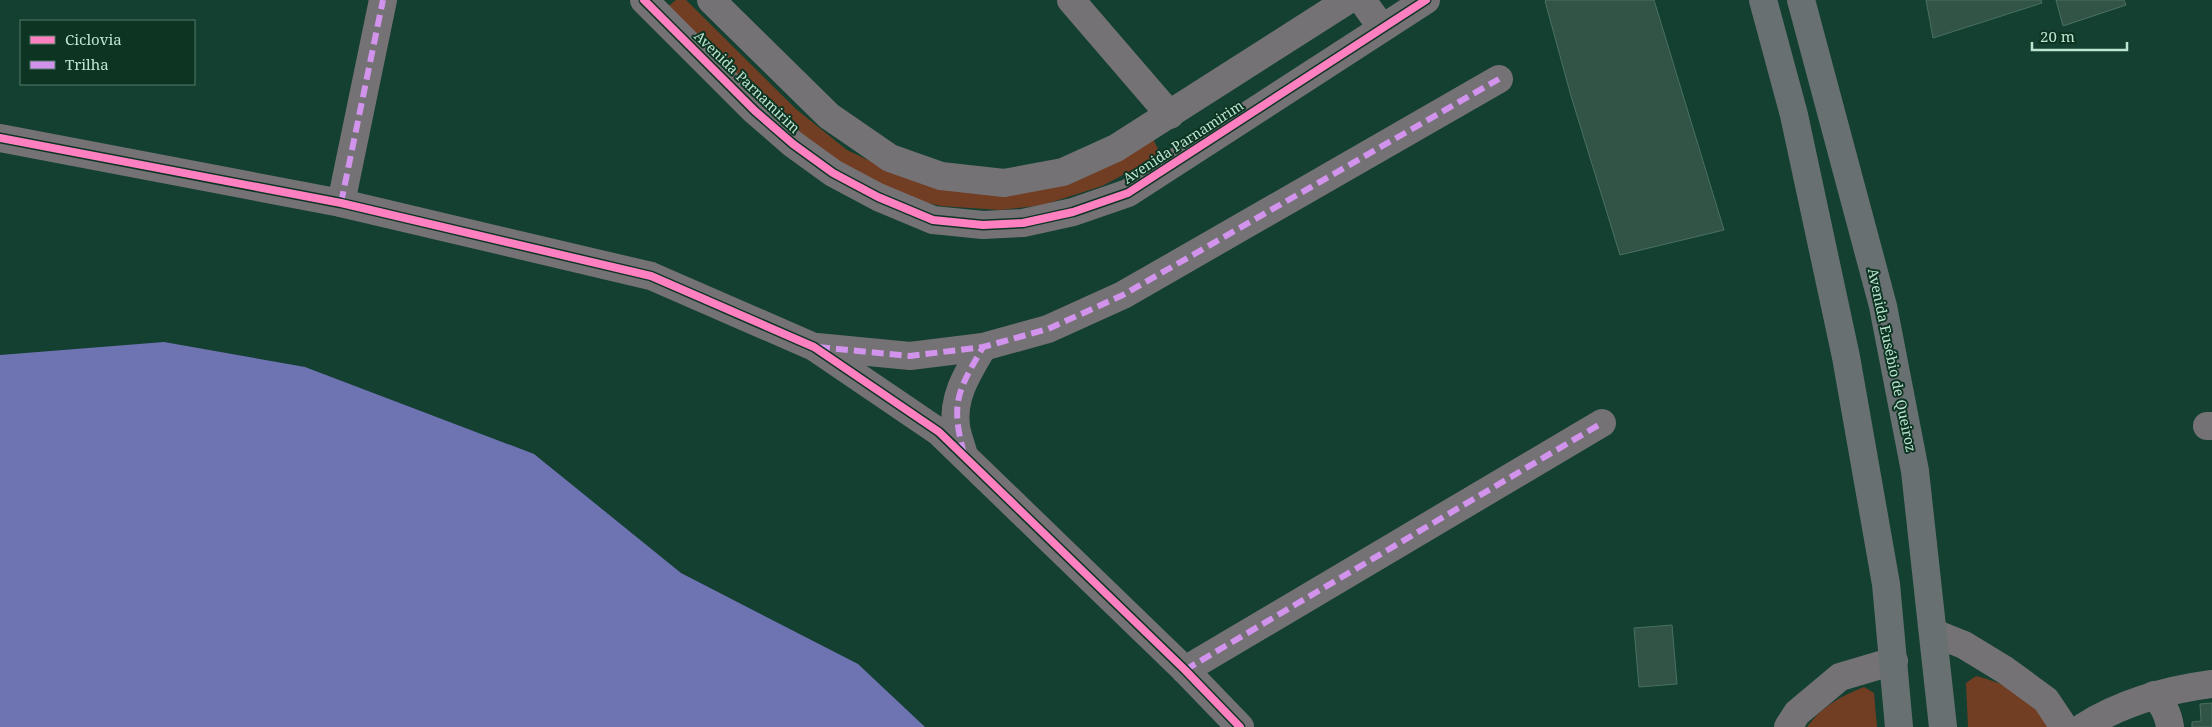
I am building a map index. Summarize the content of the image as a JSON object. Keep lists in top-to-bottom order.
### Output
{
  "streets": {
    "main road": ["Avenida Eusébio de Queiroz"],
    "street": ["Avenida Parnamirim"]
  },
  "legend": ["Ciclovia", "Trilha"],
  "scale_bar": "20 m"
}
